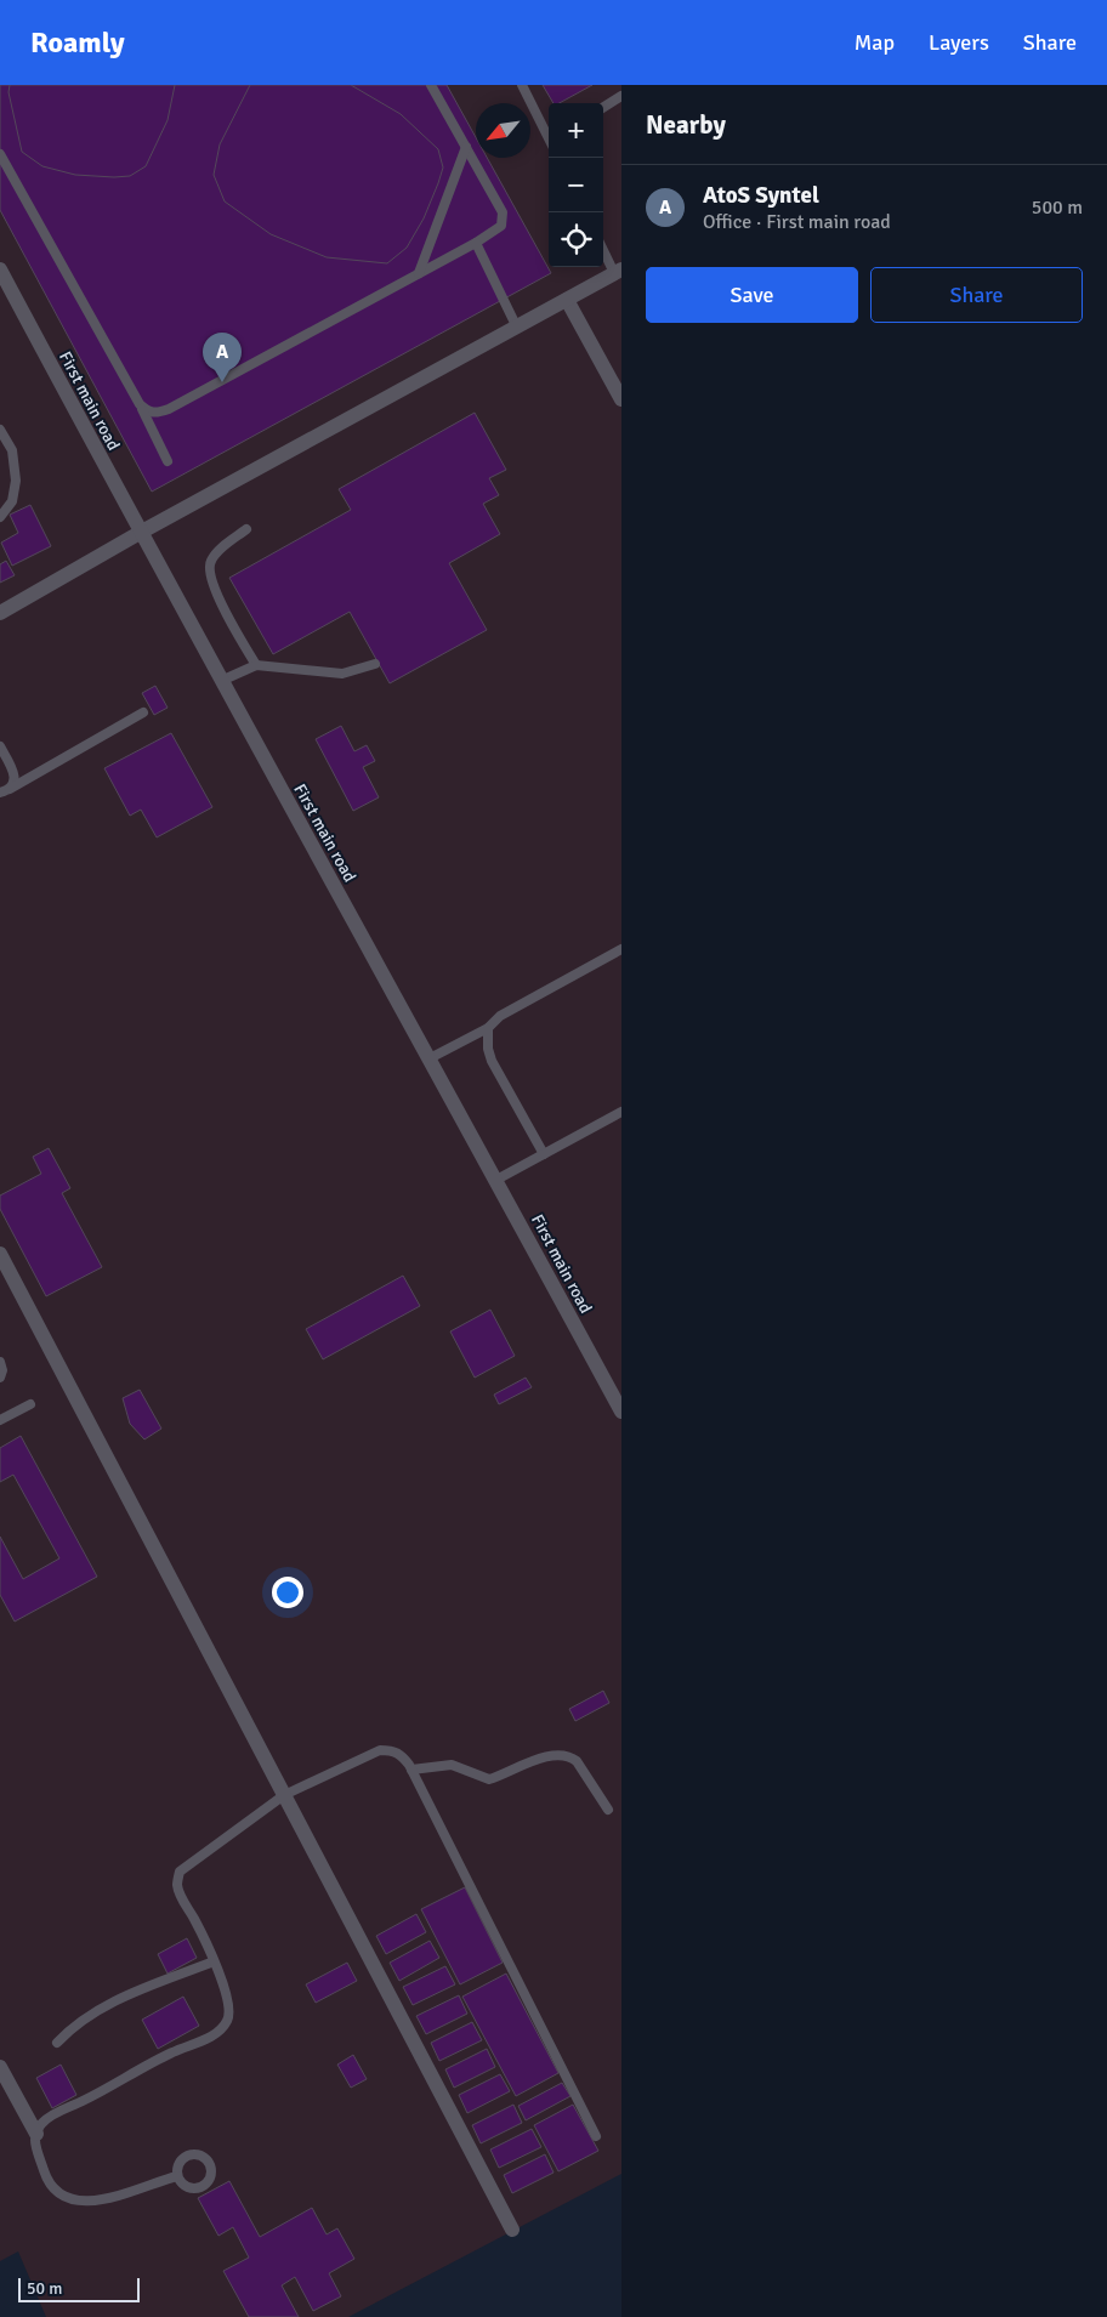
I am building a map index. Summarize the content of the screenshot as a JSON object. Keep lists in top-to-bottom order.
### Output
{
  "streets": {
    "street": ["First main road"]
  },
  "scale_bar": "50 m",
  "north": "bottom left",
  "page": {
    "header": "Roamly",
    "nav": ["Map", "Layers", "Share"],
    "heading": "Nearby",
    "map_buttons": ["+", "−"],
    "list": [
      {
        "mark": "A",
        "name": "AtoS Syntel",
        "note": "Office · First main road",
        "value": "500 m"
      }
    ],
    "buttons": ["Save", "Share"],
    "pins": "A",
    "scale": "50 m"
  }
}
